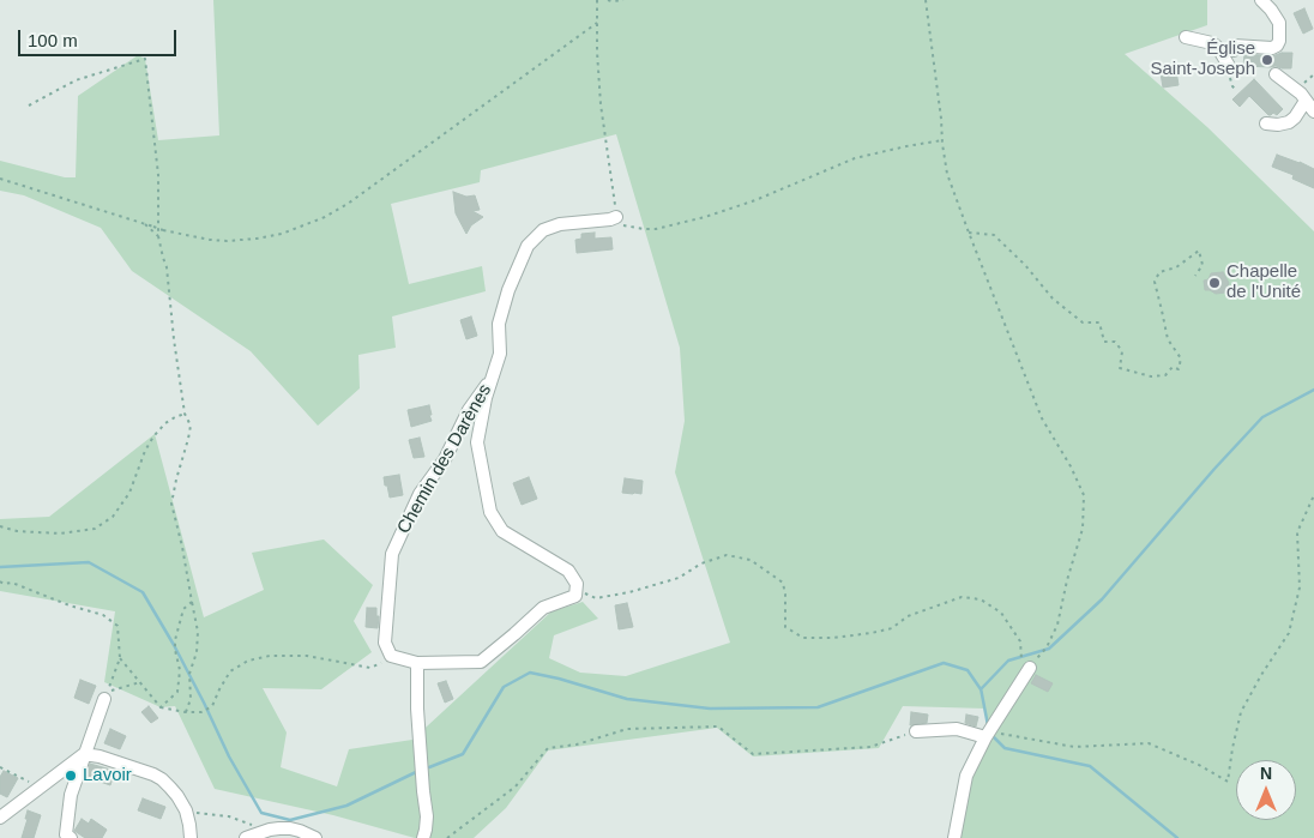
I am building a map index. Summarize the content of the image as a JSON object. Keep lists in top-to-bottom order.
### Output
{
  "streets": {
    "street": ["Chemin des Darènes"]
  },
  "places": ["Église Saint-Joseph", "Chapelle de l'Unité", "Lavoir"],
  "scale_bar": "100 m",
  "north": "top"
}
